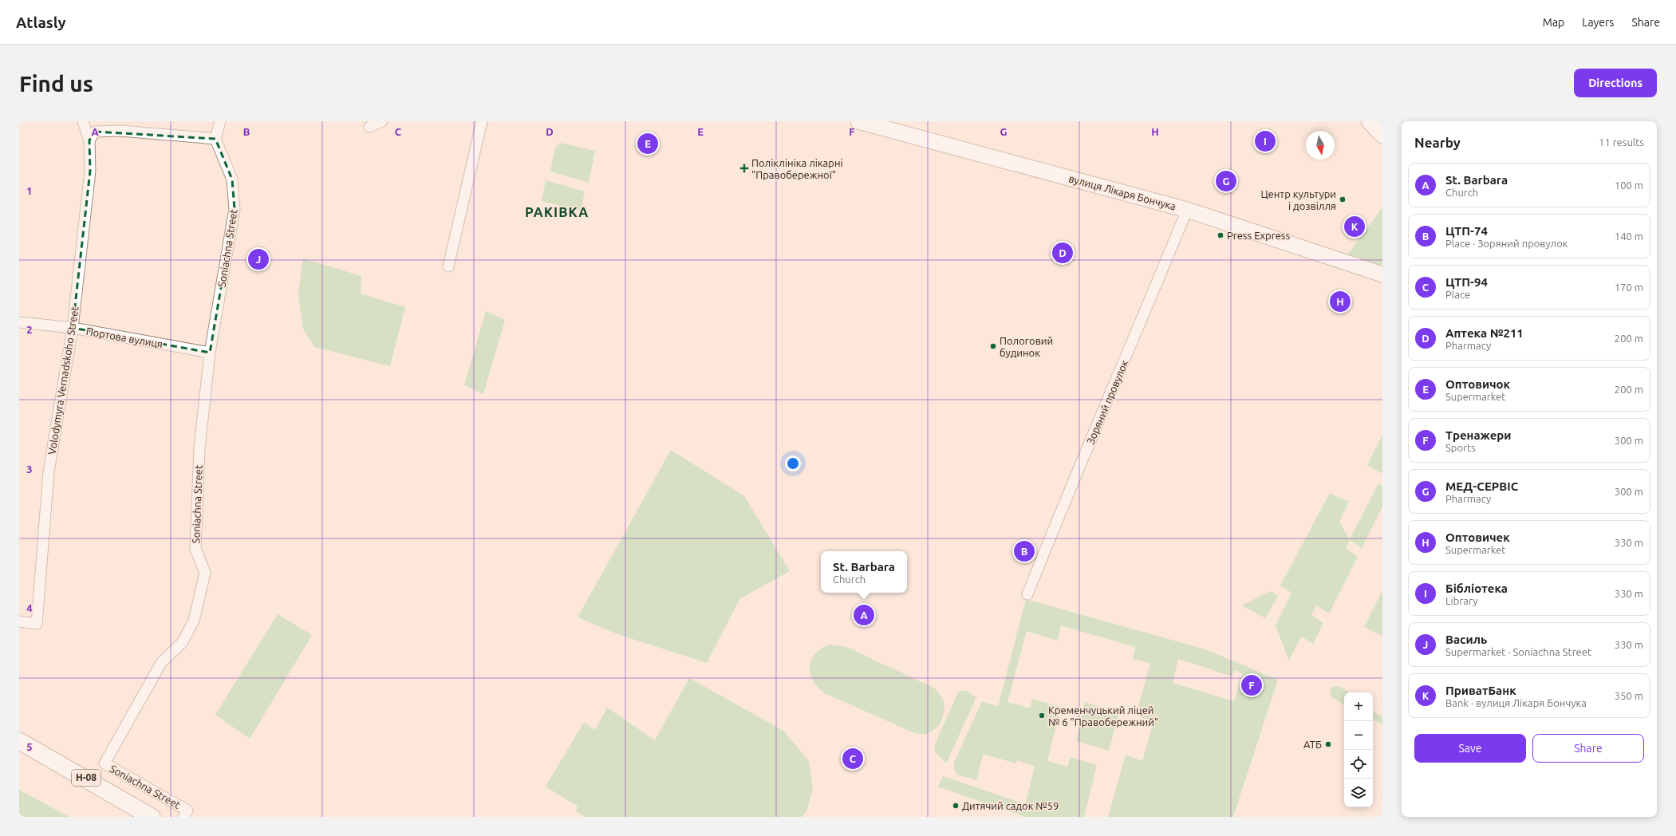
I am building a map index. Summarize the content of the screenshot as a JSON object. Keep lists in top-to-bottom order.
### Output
{
  "streets": {
    "main road": ["Н-08"],
    "street": [
      "вулиця Лікаря Бончука",
      "Soniachna Street",
      "Портова вулиця",
      "Volodymyra Vernadskoho Street",
      "Зоряний провулок"
    ]
  },
  "crossings": [
    ["вулиця Лікаря Бончука", "Зоряний провулок"],
    ["Soniachna Street", "Портова вулиця"],
    ["Портова вулиця", "Volodymyra Vernadskoho Street"]
  ],
  "districts": ["РАКІВКА"],
  "places": {
    "health": ["Поліклініка лікарні \"Правобережної\""],
    "other": [
      "Центр культури і дозвілля",
      "Press Express",
      "Пологовий будинок",
      "Кременчуцький ліцей № 6 \"Правобережний\"",
      "АТБ",
      "Дитячий садок №59"
    ]
  },
  "north": "bottom",
  "page": {
    "header": "Atlasly",
    "nav": ["Map", "Layers", "Share"],
    "buttons": [
      "Directions",
      ["Save", "Share"]
    ],
    "title": "Find us",
    "heading": ["Nearby", "11 results"],
    "pins": [
      "I",
      "E",
      "G",
      "K",
      "D",
      "J",
      "H",
      "B",
      "A",
      "F",
      "C"
    ],
    "list": [
      {
        "mark": "A",
        "name": "St. Barbara",
        "note": "Church",
        "value": "100 m"
      },
      {
        "mark": "B",
        "name": "ЦТП-74",
        "note": "Place · Зоряний провулок",
        "value": "140 m"
      },
      {
        "mark": "C",
        "name": "ЦТП-94",
        "note": "Place",
        "value": "170 m"
      },
      {
        "mark": "D",
        "name": "Аптека №211",
        "note": "Pharmacy",
        "value": "200 m"
      },
      {
        "mark": "E",
        "name": "Оптовичок",
        "note": "Supermarket",
        "value": "200 m"
      },
      {
        "mark": "F",
        "name": "Тренажери",
        "note": "Sports",
        "value": "300 m"
      },
      {
        "mark": "G",
        "name": "МЕД-СЕРВІС",
        "note": "Pharmacy",
        "value": "300 m"
      },
      {
        "mark": "H",
        "name": "Оптовичек",
        "note": "Supermarket",
        "value": "330 m"
      },
      {
        "mark": "I",
        "name": "Бібліотека",
        "note": "Library",
        "value": "330 m"
      },
      {
        "mark": "J",
        "name": "Василь",
        "note": "Supermarket · Soniachna Street",
        "value": "330 m"
      },
      {
        "mark": "K",
        "name": "ПриватБанк",
        "note": "Bank · вулиця Лікаря Бончука",
        "value": "350 m"
      }
    ],
    "popup": ["St. Barbara", "Church"],
    "map_buttons": ["+", "−"]
  },
  "grid": {
    "columns": [
      "A",
      "B",
      "C",
      "D",
      "E",
      "F",
      "G",
      "H"
    ],
    "rows": [
      "1",
      "2",
      "3",
      "4",
      "5"
    ]
  }
}
